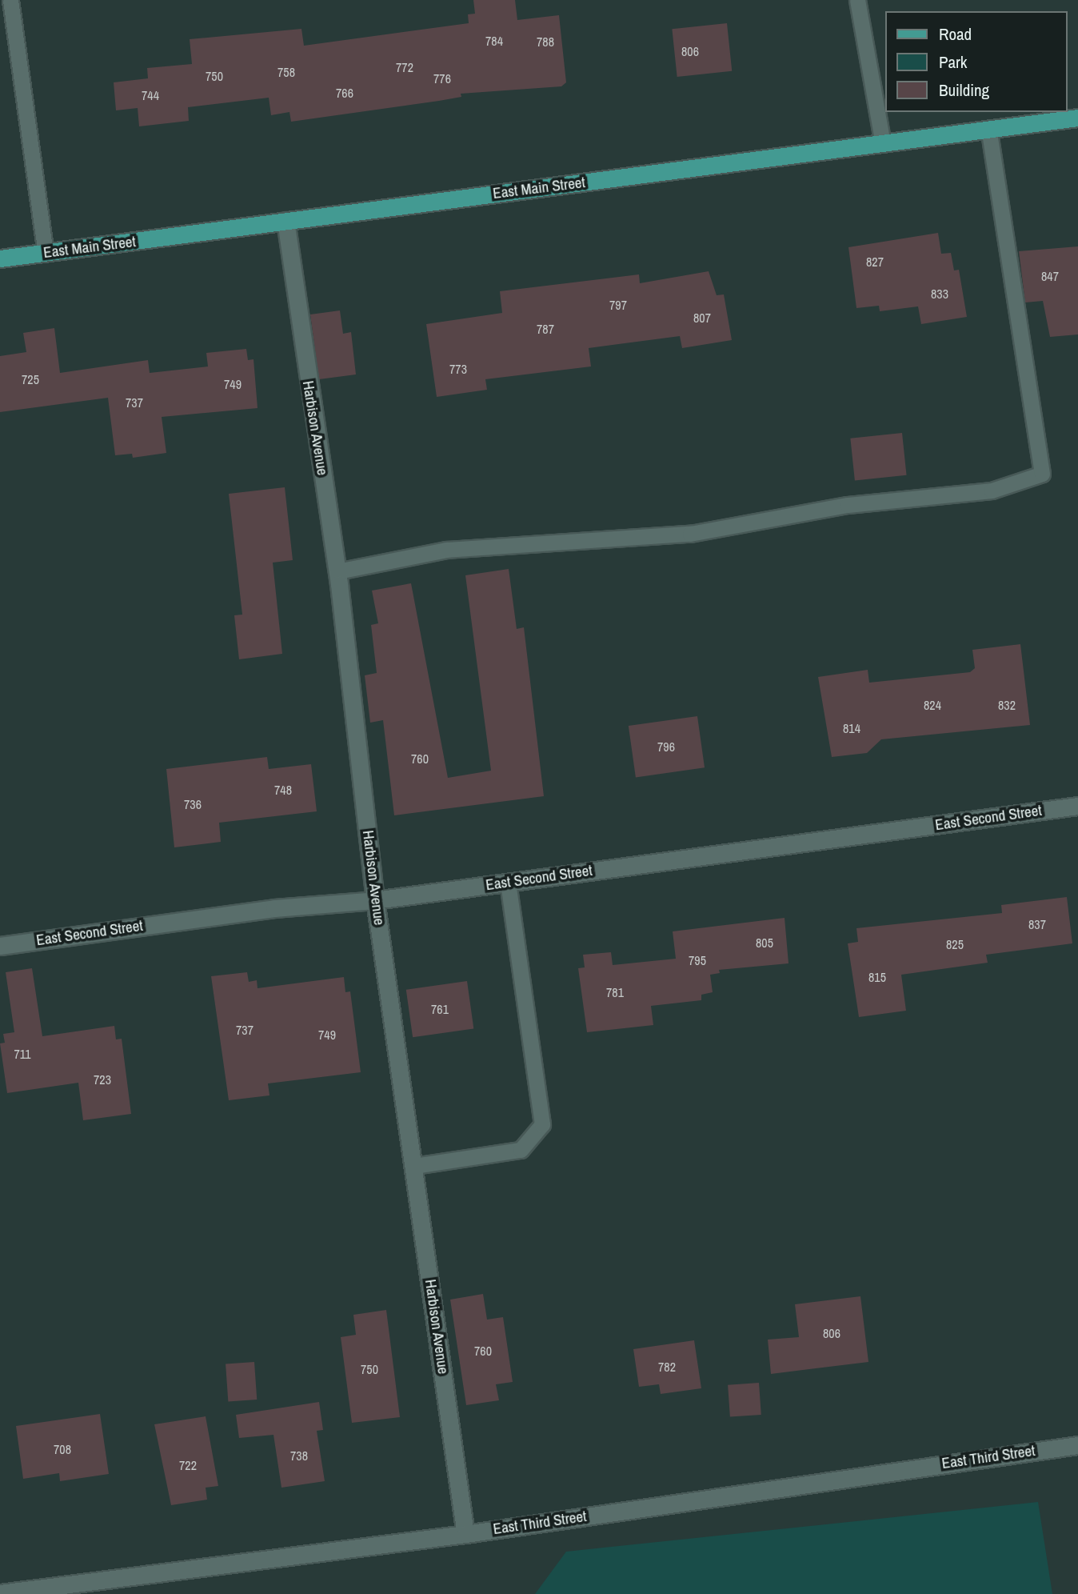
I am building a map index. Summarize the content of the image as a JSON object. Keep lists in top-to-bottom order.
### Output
{
  "streets": {
    "main road": ["East Main Street"],
    "street": ["Harbison Avenue", "East Second Street", "East Third Street"]
  },
  "crossings": [
    ["East Main Street", "Harbison Avenue"],
    ["Harbison Avenue", "East Second Street"],
    ["Harbison Avenue", "East Third Street"]
  ],
  "house_numbers": [
    "784",
    "788",
    "806",
    "772",
    "758",
    "750",
    "776",
    "766",
    "744",
    "827",
    "847",
    "833",
    "797",
    "807",
    "787",
    "773",
    "725",
    "749",
    "737",
    "824",
    "832",
    "814",
    "796",
    "760",
    "748",
    "736",
    "837",
    "805",
    "825",
    "795",
    "815",
    "781",
    "761",
    "737",
    "749",
    "711",
    "723",
    "806",
    "760",
    "782",
    "750",
    "708",
    "738",
    "722"
  ],
  "legend": ["Road", "Park", "Building"]
}
